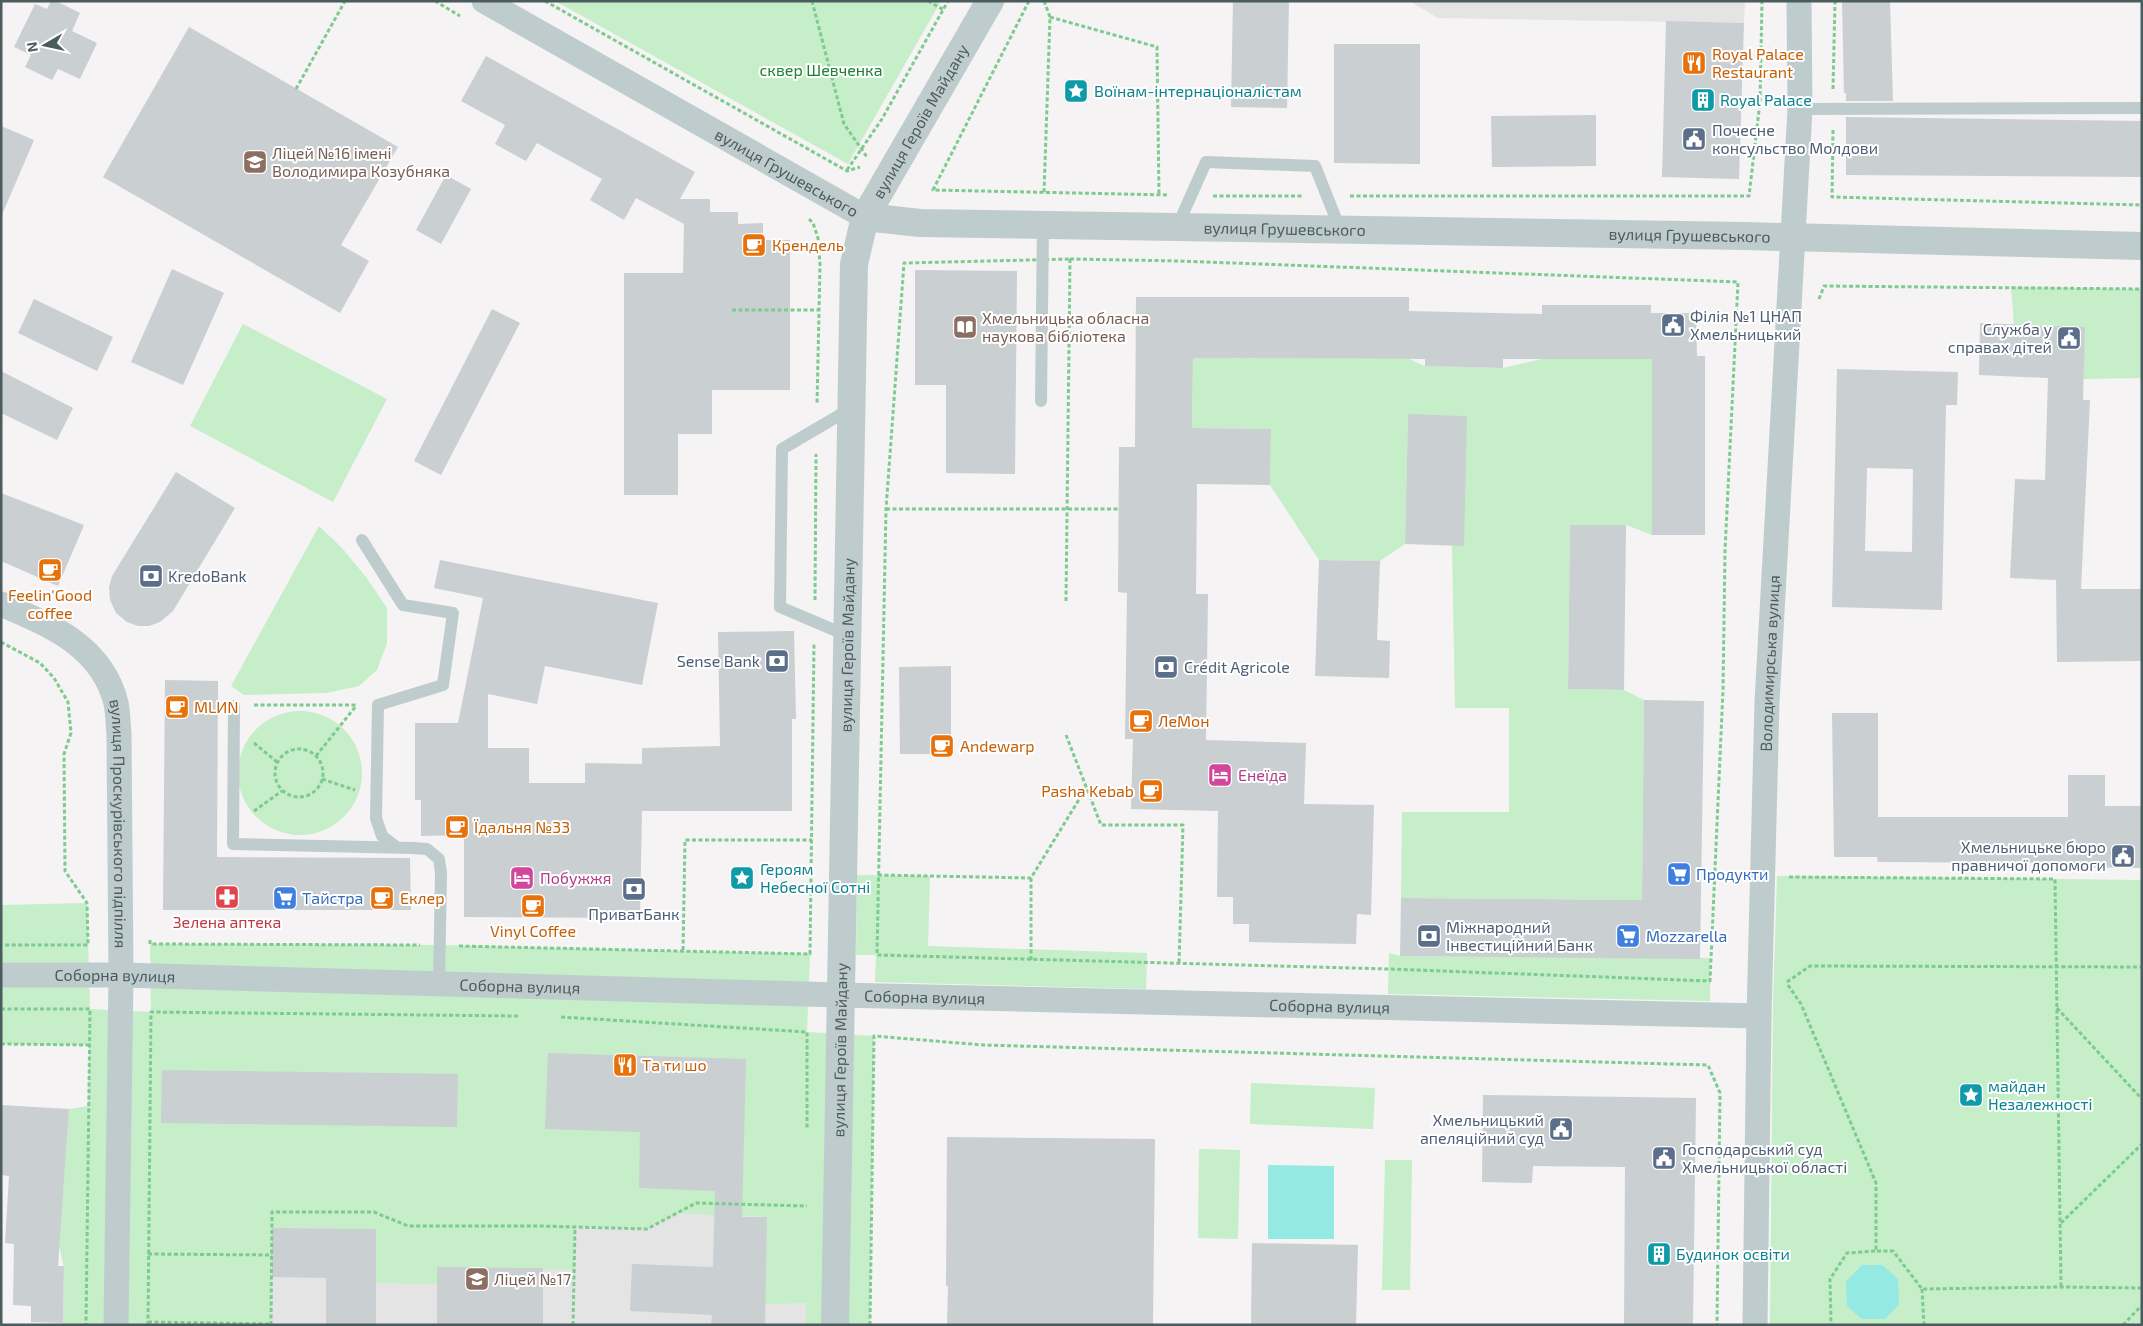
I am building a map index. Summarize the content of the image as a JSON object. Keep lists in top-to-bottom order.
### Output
{
  "streets": {
    "street": [
      "вулиця Героїв Майдану",
      "вулиця Грушевського",
      "Володимирська вулиця",
      "вулиця Проскурівського підпілля",
      "Соборна вулиця"
    ]
  },
  "crossings": [
    ["вулиця Героїв Майдану", "вулиця Грушевського"],
    ["вулиця Героїв Майдану", "Соборна вулиця"],
    ["вулиця Грушевського", "Володимирська вулиця"],
    ["Володимирська вулиця", "Соборна вулиця"],
    ["вулиця Проскурівського підпілля", "Соборна вулиця"]
  ],
  "parks": ["сквер Шевченка"],
  "places": {
    "restaurant": ["Royal Palace Restaurant", "Та ти шо"],
    "place": ["Воїнам-інтернаціоналістам", "Героям Небесної Сотні", "майдан Незалежності"],
    "building": ["Royal Palace", "Будинок освіти"],
    "public building": [
      "Почесне консульство Молдови",
      "Філія №1 ЦНАП Хмельницький",
      "Служба у справах дітей",
      "Хмельницьке бюро правничої допомоги",
      "Хмельницький апеляційний суд",
      "Господарський суд Хмельницької області"
    ],
    "school or university": ["Ліцей №16 імені Володимира Козубняка", "Ліцей №17"],
    "cafe": [
      "Крендель",
      "Feelin'Good coffee",
      "MLИN",
      "ЛеМон",
      "Andewarp",
      "Pasha Kebab",
      "Їдальня №33",
      "Еклер",
      "Vinyl Coffee"
    ],
    "library": ["Хмельницька обласна наукова бібліотека"],
    "bank": [
      "KredoBank",
      "Sense Bank",
      "Crédit Agricole",
      "ПриватБанк",
      "Міжнародний Інвестиційний Банк"
    ],
    "hotel": ["Енеїда", "Побужжя"],
    "supermarket": ["Продукти", "Тайстра", "Mozzarella"],
    "pharmacy": ["Зелена аптека"]
  },
  "north": "left"
}
